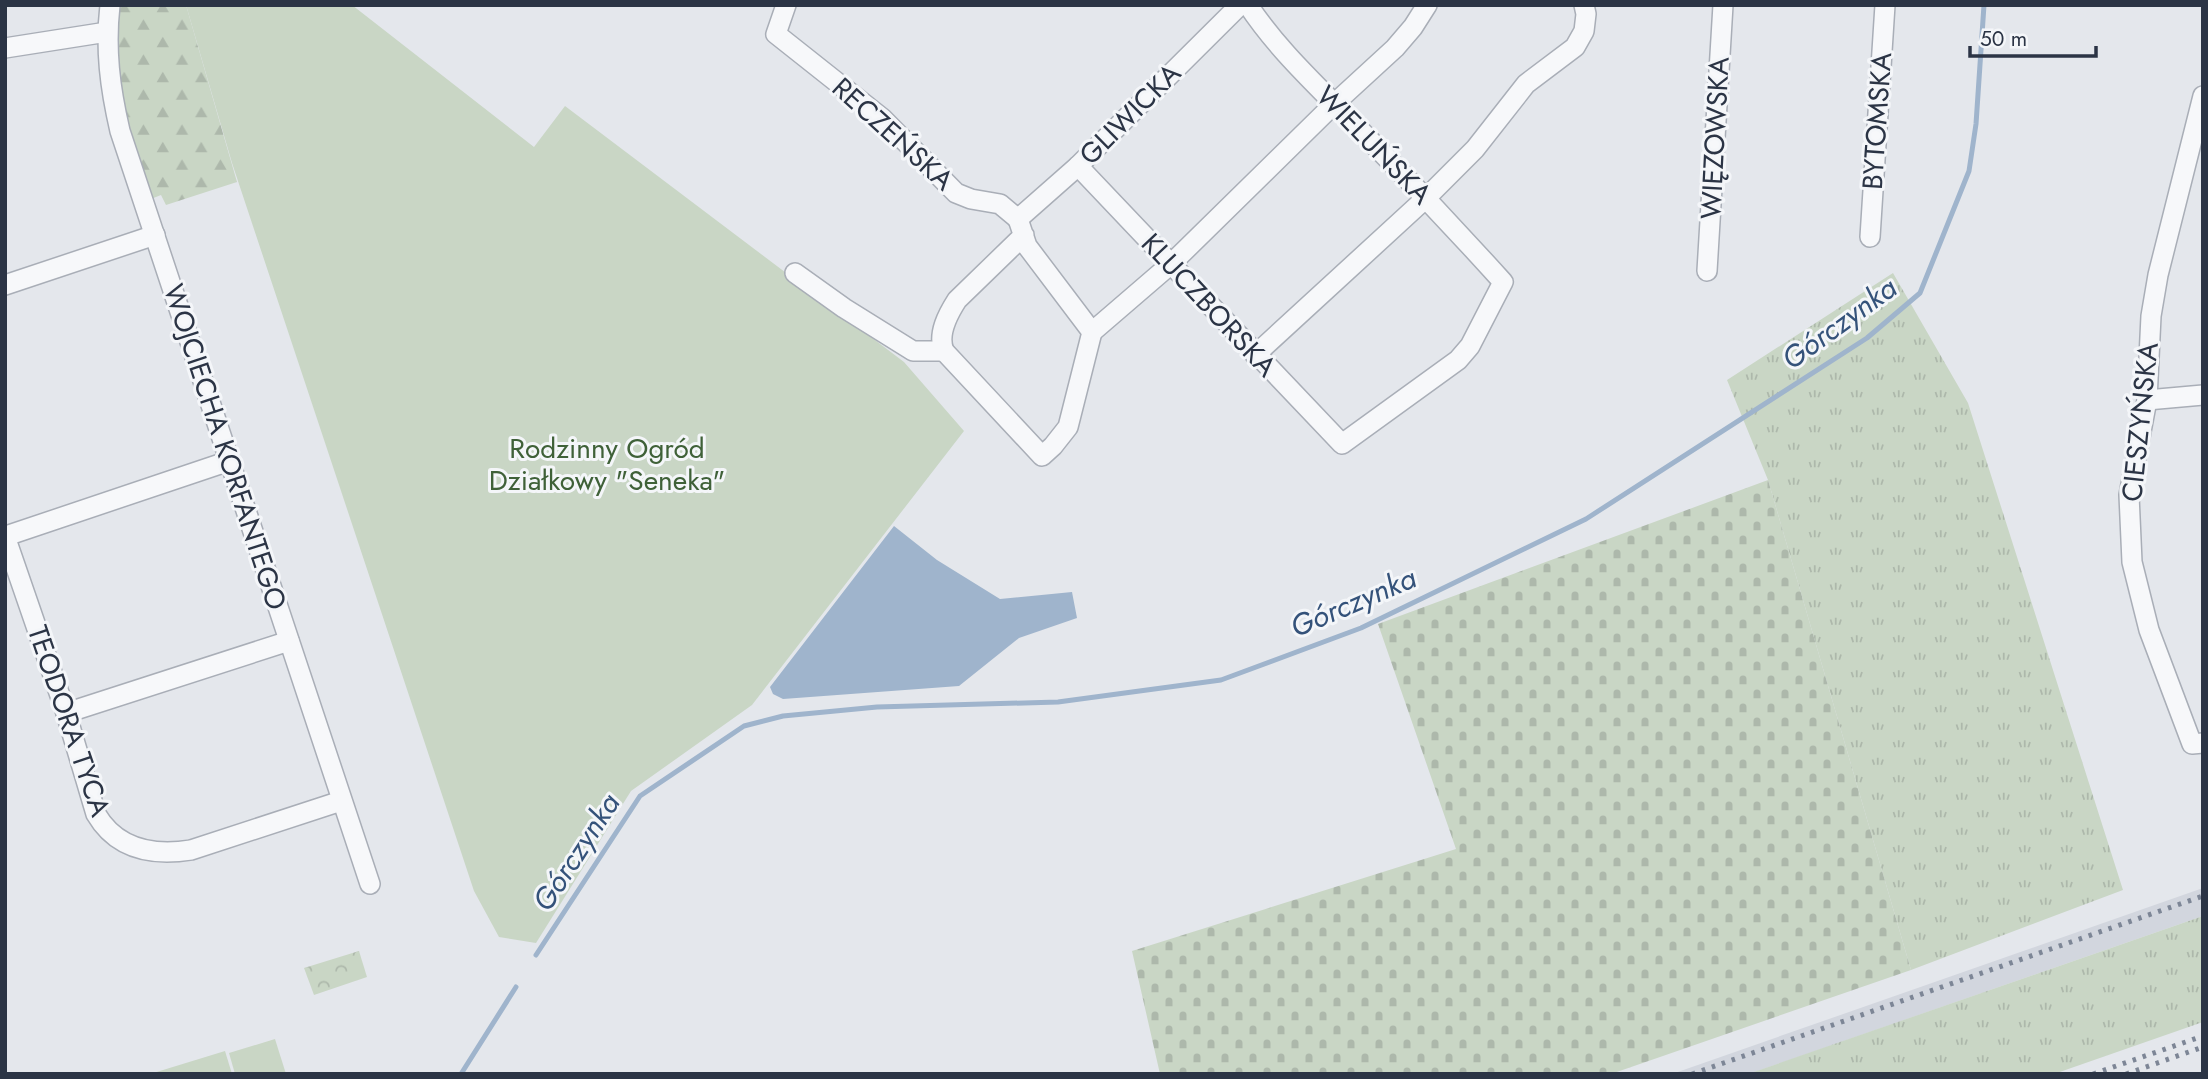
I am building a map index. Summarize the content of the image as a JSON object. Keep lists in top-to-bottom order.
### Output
{
  "streets": {
    "street": [
      "GLIWICKA",
      "BYTOMSKA",
      "RECZEŃSKA",
      "WIĘZOWSKA",
      "WIELUŃSKA",
      "KLUCZBORSKA",
      "CIESZYŃSKA",
      "WOJCIECHA KORFANTEGO",
      "TEODORA TYCA"
    ]
  },
  "crossings": [
    ["GLIWICKA", "RECZEŃSKA"],
    ["GLIWICKA", "KLUCZBORSKA"],
    ["WIELUŃSKA", "KLUCZBORSKA"],
    ["WOJCIECHA KORFANTEGO", "TEODORA TYCA"]
  ],
  "water": ["Górczynka"],
  "parks": ["Rodzinny Ogród Działkowy \"Seneka\""],
  "scale_bar": "50 m"
}
